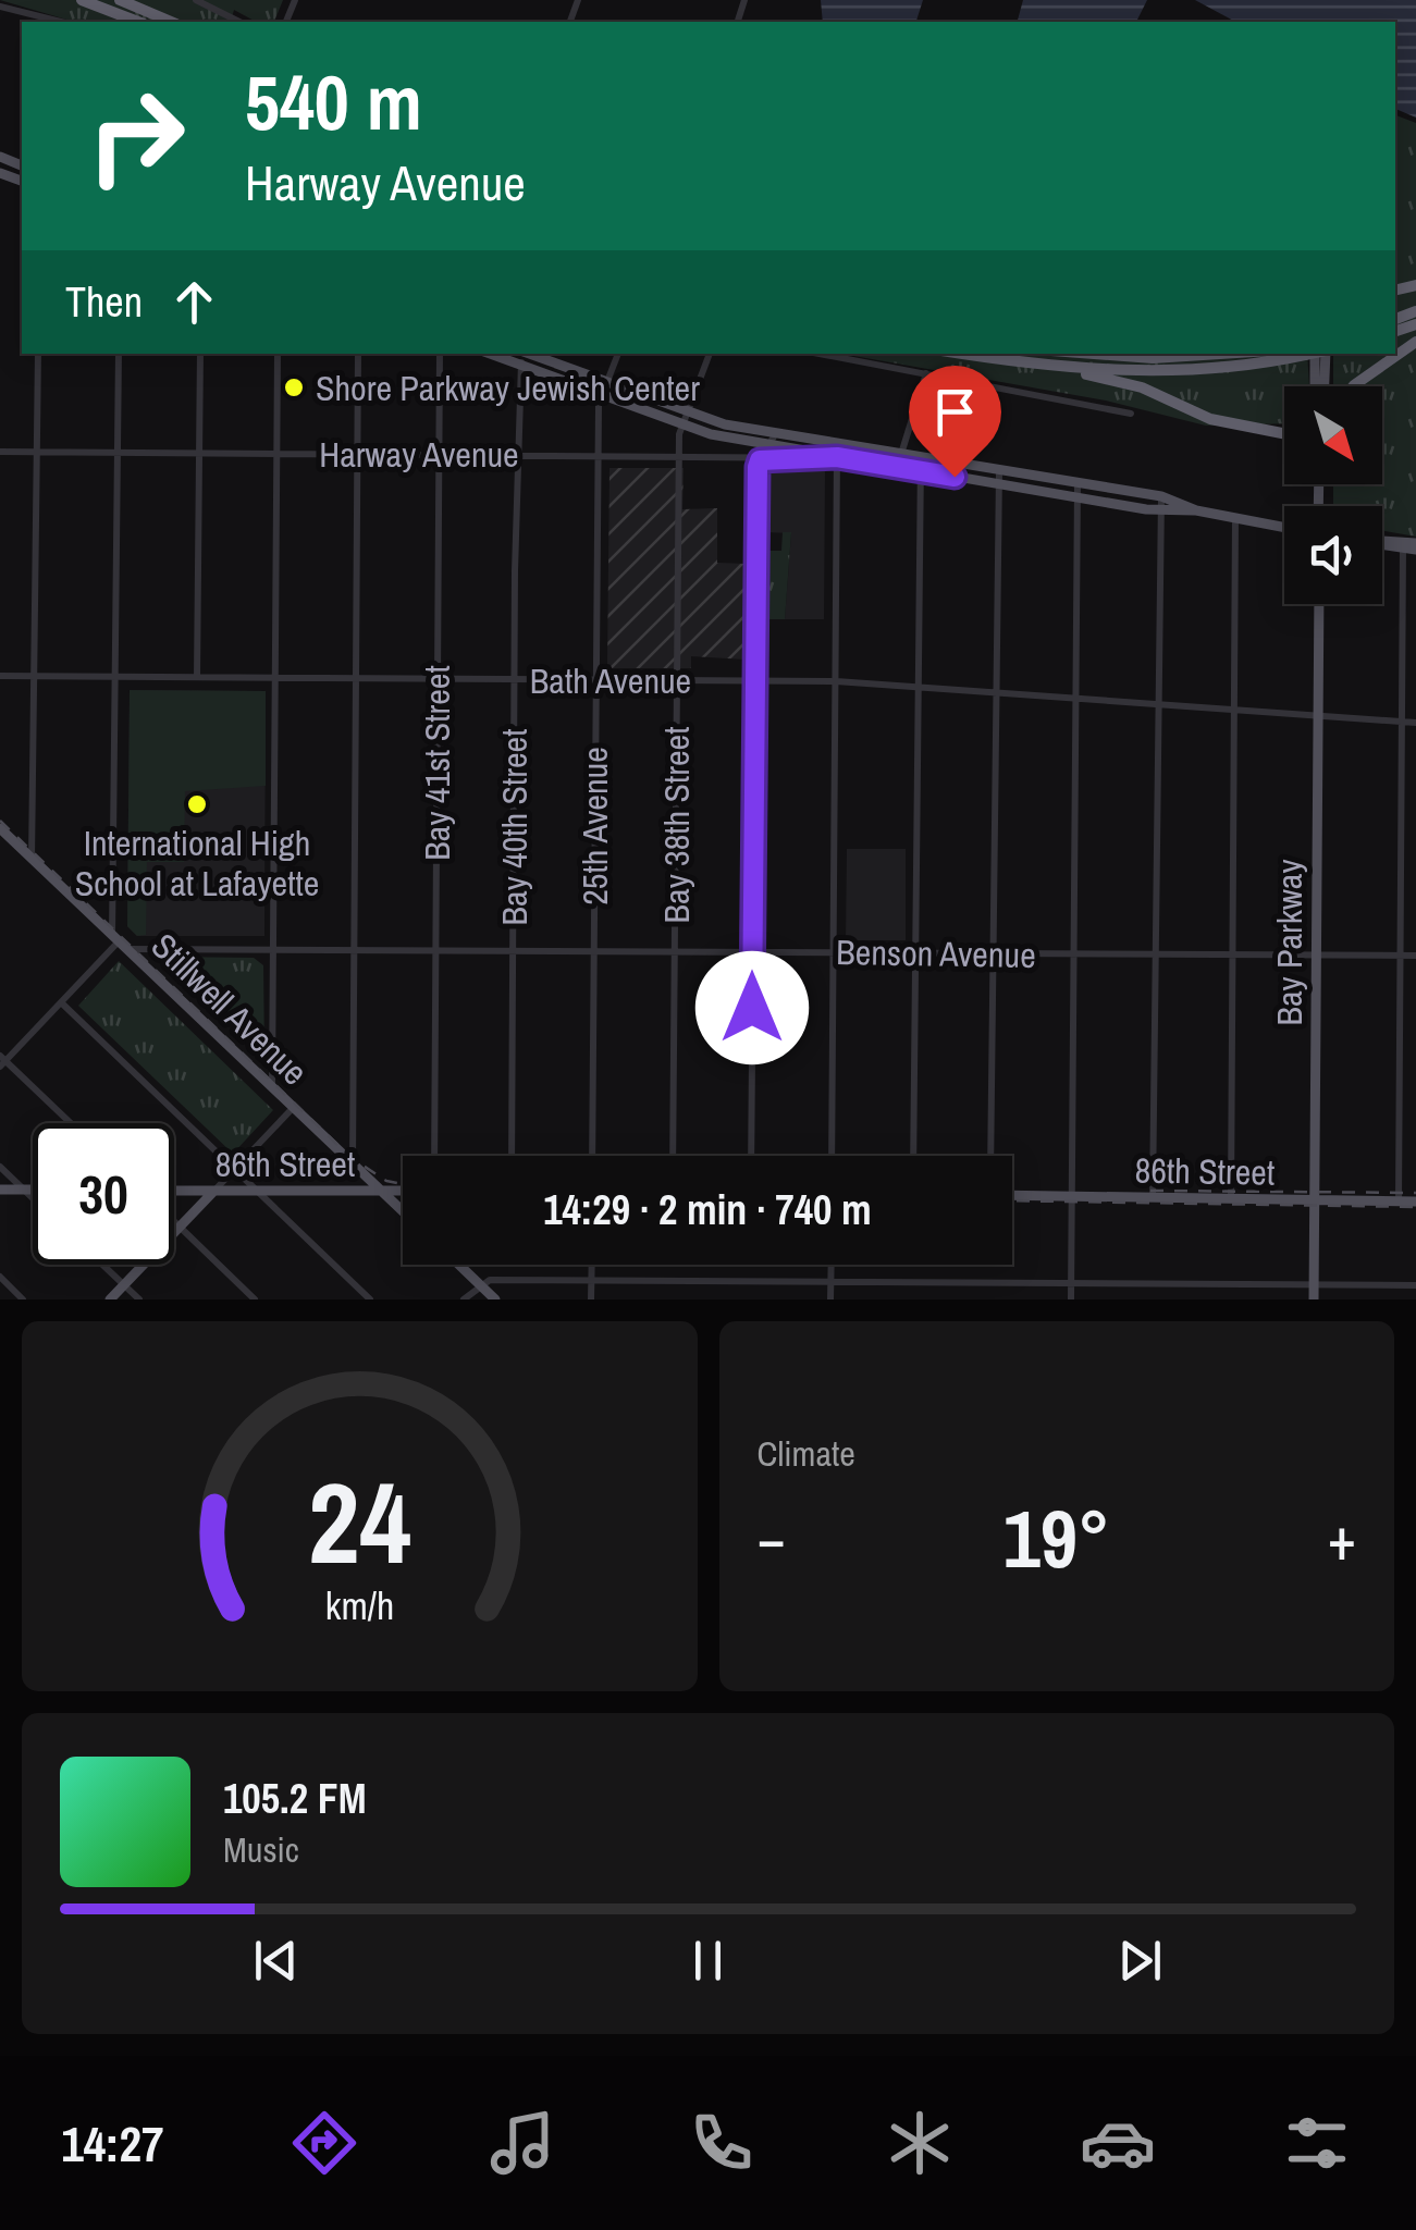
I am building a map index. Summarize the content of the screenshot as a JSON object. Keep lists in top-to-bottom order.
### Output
{
  "streets": {
    "main road": ["Bay Parkway", "Stillwell Avenue", "86th Street"],
    "street": [
      "Harway Avenue",
      "Bath Avenue",
      "Bay 41st Street",
      "Bay 38th Street",
      "25th Avenue",
      "Bay 40th Street",
      "Benson Avenue"
    ]
  },
  "crossings": [
    ["Harway Avenue", "Bay 41st Street"],
    ["Harway Avenue", "Bay 38th Street"],
    ["Harway Avenue", "25th Avenue"],
    ["Harway Avenue", "Bay 40th Street"],
    ["Bath Avenue", "Bay 41st Street"],
    ["Bath Avenue", "Bay 38th Street"],
    ["Bath Avenue", "25th Avenue"],
    ["Bath Avenue", "Bay 40th Street"],
    ["Bath Avenue", "Bay Parkway"],
    ["Bay 41st Street", "Benson Avenue"],
    ["Bay 38th Street", "Benson Avenue"],
    ["25th Avenue", "Benson Avenue"],
    ["Bay 40th Street", "Benson Avenue"],
    ["Bay Parkway", "Benson Avenue"],
    ["Bay Parkway", "86th Street"],
    ["Benson Avenue", "Stillwell Avenue"],
    ["Stillwell Avenue", "86th Street"]
  ],
  "places": ["Shore Parkway Jewish Center", "International High School at Lafayette"],
  "north": "bottom right",
  "page": {
    "turn": ["540 m", "Harway Avenue"],
    "then": "Then",
    "limit": "30",
    "trip": "14:29 · 2 min · 740 m",
    "tile": "Climate",
    "heat": ["−", "19°", "+"],
    "song": ["105.2 FM", "Music"],
    "tabs": "14:27",
    "gauge": ["24", "km/h"]
  }
}
